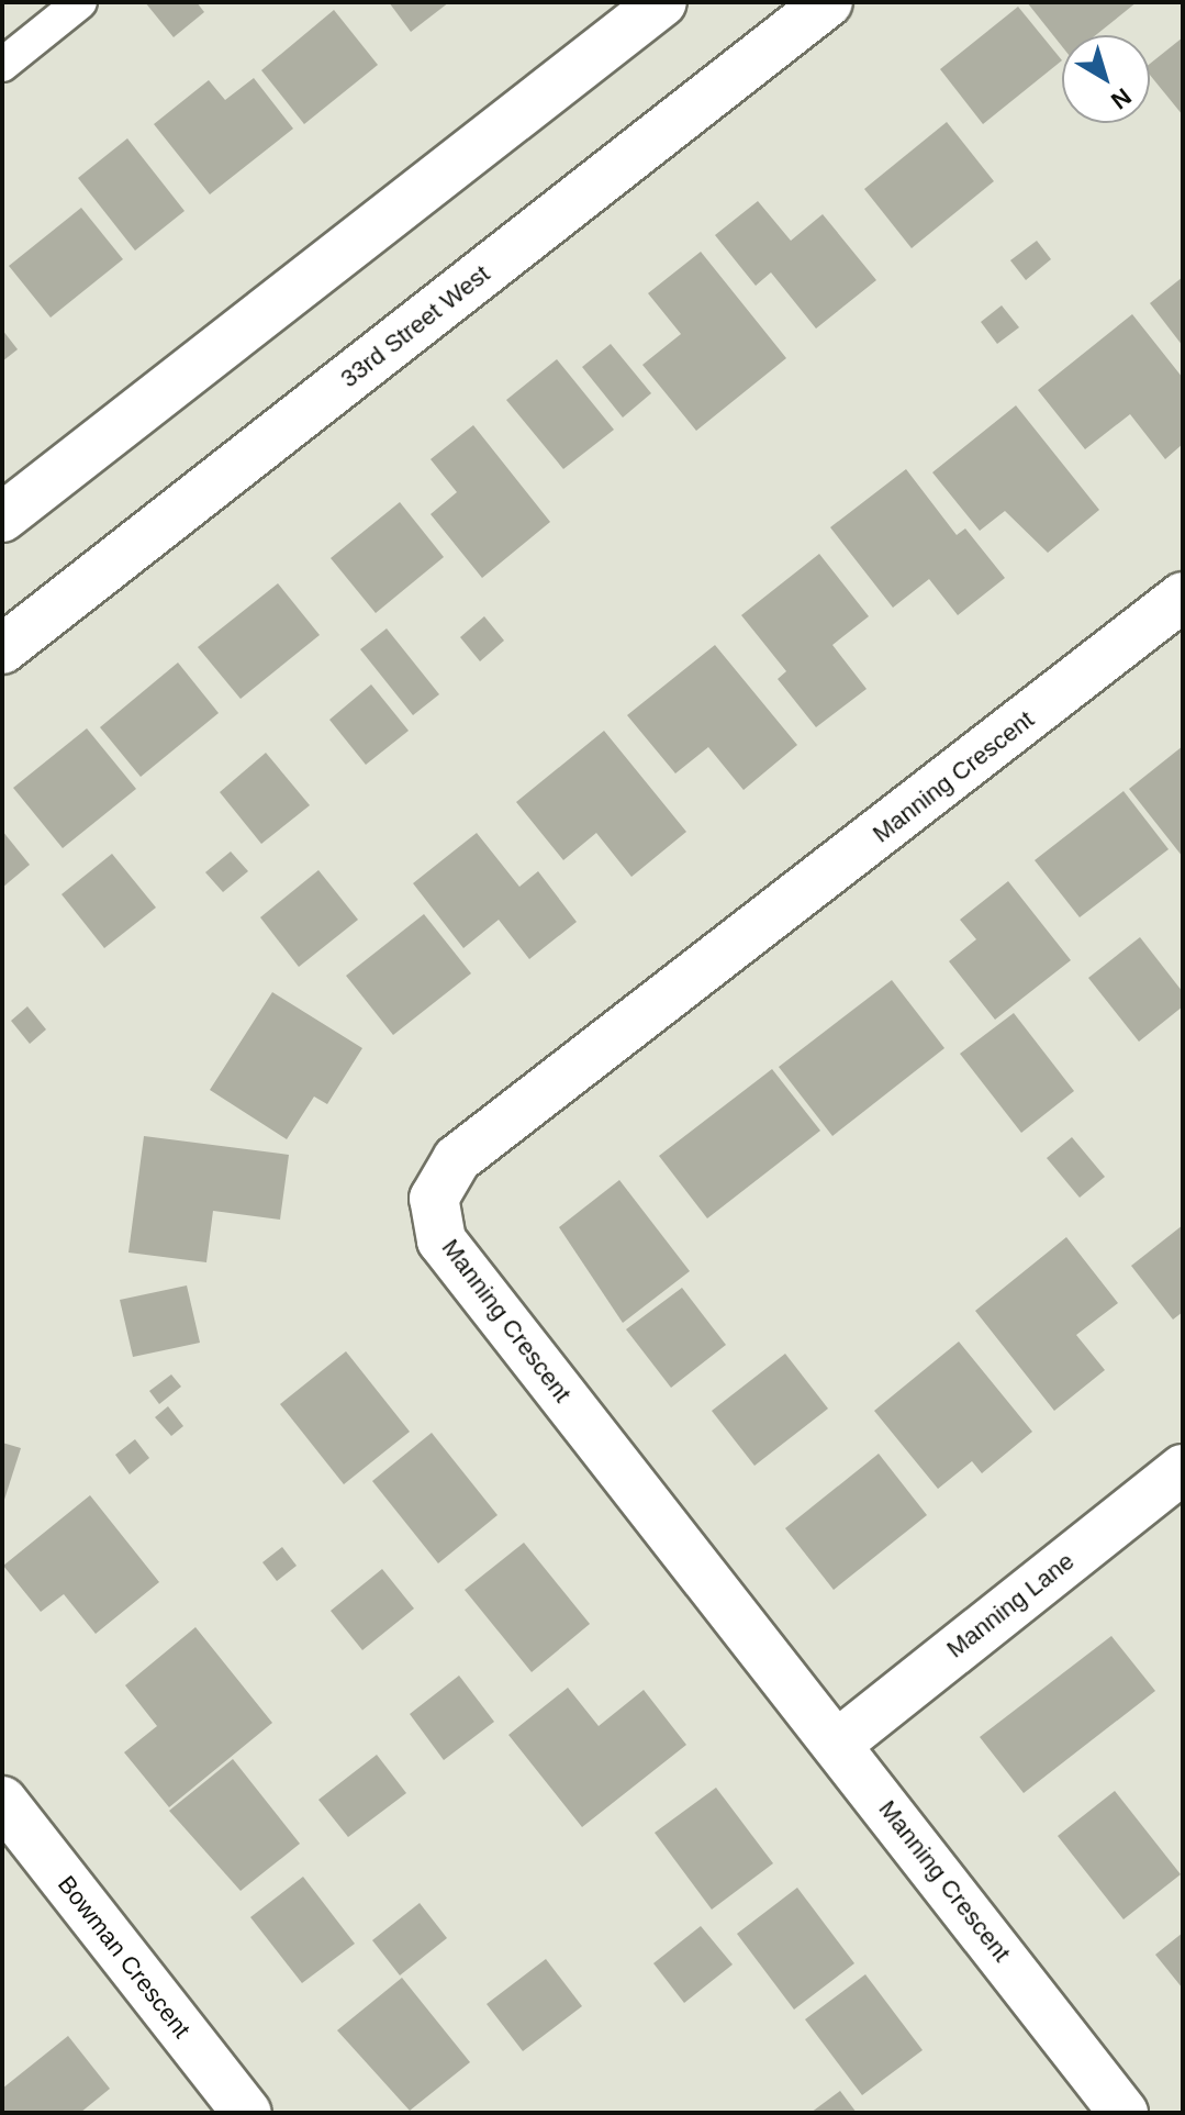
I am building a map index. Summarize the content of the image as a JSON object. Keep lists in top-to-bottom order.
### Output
{
  "streets": {
    "street": [
      "33rd Street West",
      "Manning Crescent",
      "Manning Lane",
      "Bowman Crescent"
    ]
  },
  "crossings": [
    ["Manning Crescent", "Manning Lane"]
  ],
  "north": "bottom right"
}
